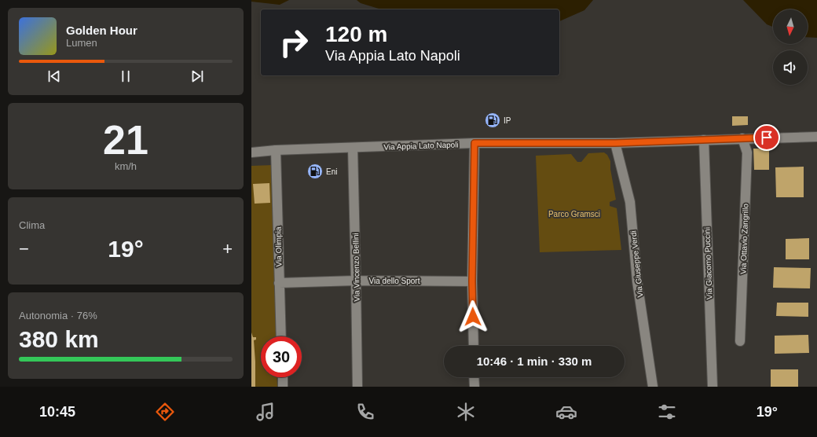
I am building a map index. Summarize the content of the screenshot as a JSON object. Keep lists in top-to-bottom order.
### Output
{
  "streets": {
    "street": [
      "Via Appia Lato Napoli",
      "Via Ottavio Zangrillo",
      "Via Olimpia",
      "Via Giacomo Puccini",
      "Via Giuseppe Verdi",
      "Via Vincenzo Bellini",
      "Via dello Sport"
    ]
  },
  "crossings": [
    ["Via Appia Lato Napoli", "Via Ottavio Zangrillo"],
    ["Via Appia Lato Napoli", "Via Olimpia"],
    ["Via Appia Lato Napoli", "Via Giacomo Puccini"],
    ["Via Appia Lato Napoli", "Via Giuseppe Verdi"],
    ["Via Appia Lato Napoli", "Via Vincenzo Bellini"],
    ["Via Olimpia", "Via dello Sport"],
    ["Via Vincenzo Bellini", "Via dello Sport"]
  ],
  "parks": ["Parco Gramsci"],
  "places": {
    "fuel station": ["IP", "Eni"]
  },
  "north": "bottom",
  "page": {
    "turn": ["120 m", "Via Appia Lato Napoli"],
    "song": ["Golden Hour", "Lumen"],
    "tile": [
      ["21", "km/h"],
      "Clima",
      ["Autonomia · 76%", "380 km"]
    ],
    "heat": ["−", "19°", "+"],
    "limit": "30",
    "trip": "10:46 · 1 min · 330 m",
    "tabs": ["10:45", "19°"]
  }
}
